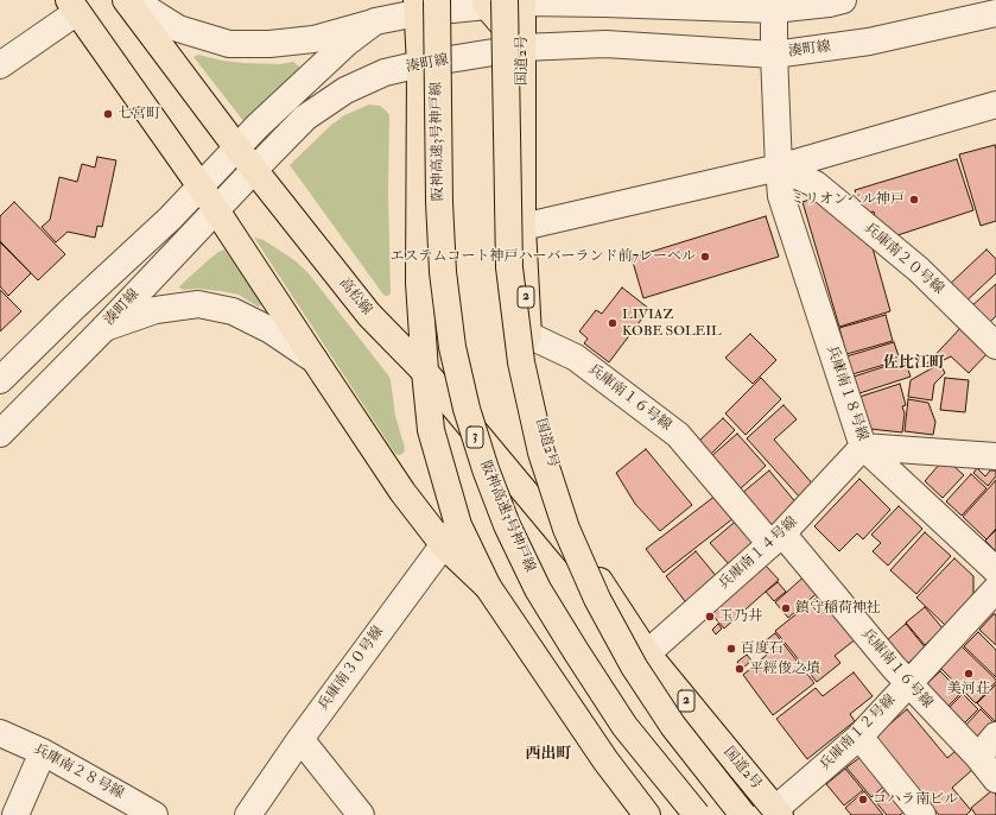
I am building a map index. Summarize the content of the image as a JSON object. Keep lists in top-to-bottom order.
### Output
{
  "streets": {
    "main road": [
      "国道2号",
      "阪神高速3号神戸線",
      "高松線",
      "2",
      "3"
    ],
    "street": [
      "湊町線",
      "兵庫南２０号線",
      "兵庫南１８号線",
      "兵庫南１６号線",
      "兵庫南１４号線",
      "兵庫南３０号線",
      "兵庫南１２号線",
      "兵庫南２８号線"
    ]
  },
  "crossings": [
    ["湊町線", "国道2号"],
    ["湊町線", "高松線"],
    ["湊町線", "兵庫南１８号線"],
    ["国道2号", "高松線"],
    ["国道2号", "兵庫南１６号線"],
    ["国道2号", "兵庫南１４号線"],
    ["国道2号", "兵庫南１２号線"],
    ["兵庫南２０号線", "兵庫南１８号線"],
    ["兵庫南１８号線", "兵庫南１４号線"],
    ["兵庫南１６号線", "兵庫南１４号線"],
    ["兵庫南１６号線", "兵庫南１２号線"]
  ],
  "districts": ["佐比江町", "西出町"],
  "places": [
    "七宮町",
    "ミリオンベル神戸",
    "エステムコート神戸ハーバーランド前7レーベル",
    "LIVIAZ KOBE SOLEIL",
    "鎮守稲荷神社",
    "玉乃井",
    "百度石",
    "平經俊之墳",
    "美河荘",
    "コハラ南ビル"
  ]
}
